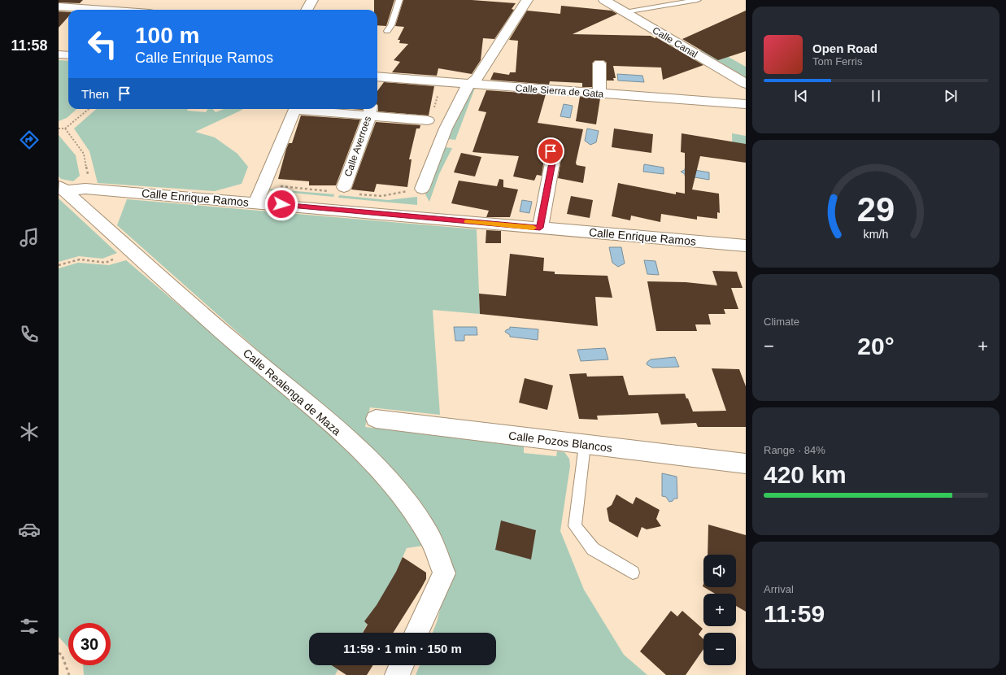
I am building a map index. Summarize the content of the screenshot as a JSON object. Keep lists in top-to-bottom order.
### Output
{
  "streets": {
    "street": [
      "Calle Canal",
      "Calle Sierra de Gata",
      "Calle Averroes",
      "Calle Enrique Ramos",
      "Calle Realenga de Maza",
      "Calle Pozos Blancos"
    ]
  },
  "crossings": [
    ["Calle Enrique Ramos", "Calle Realenga de Maza"]
  ],
  "page": {
    "tabs": "11:58",
    "turn": ["100 m", "Calle Enrique Ramos"],
    "song": ["Open Road", "Tom Ferris"],
    "then": "Then",
    "tile": [
      "Climate",
      ["Range · 84%", "420 km"],
      ["Arrival", "11:59"]
    ],
    "heat": ["−", "20°", "+"],
    "map_buttons": ["+", "−"],
    "limit": "30",
    "trip": "11:59 · 1 min · 150 m",
    "gauge": ["29", "km/h"]
  }
}
